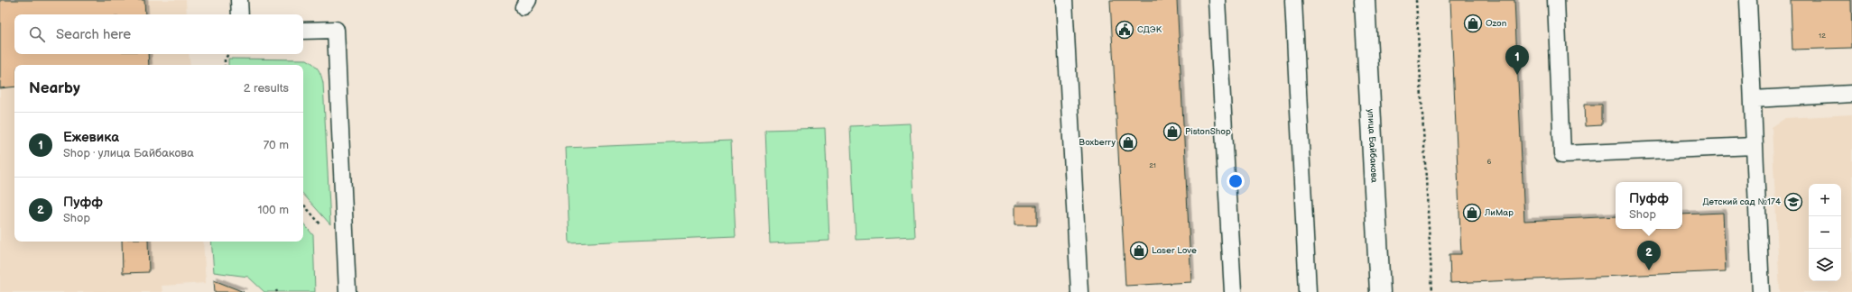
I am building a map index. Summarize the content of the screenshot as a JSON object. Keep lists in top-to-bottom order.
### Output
{
  "streets": {
    "street": ["улица Байбакова"]
  },
  "places": {
    "shop": [
      "Ozon",
      "PistonShop",
      "Boxberry",
      "ЛиМар",
      "Laser Love"
    ],
    "public building": ["СДЭК"],
    "school or university": ["Детский сад №174"]
  },
  "house_numbers": ["12", "6", "21"],
  "page": {
    "search": "Search here",
    "pins": ["1", "2"],
    "heading": ["Nearby", "2 results"],
    "list": [
      {
        "mark": "1",
        "name": "Ежевика",
        "note": "Shop · улица Байбакова",
        "value": "70 m"
      },
      {
        "mark": "2",
        "name": "Пуфф",
        "note": "Shop",
        "value": "100 m"
      }
    ],
    "popup": ["Пуфф", "Shop"],
    "map_buttons": ["+", "−"]
  }
}
